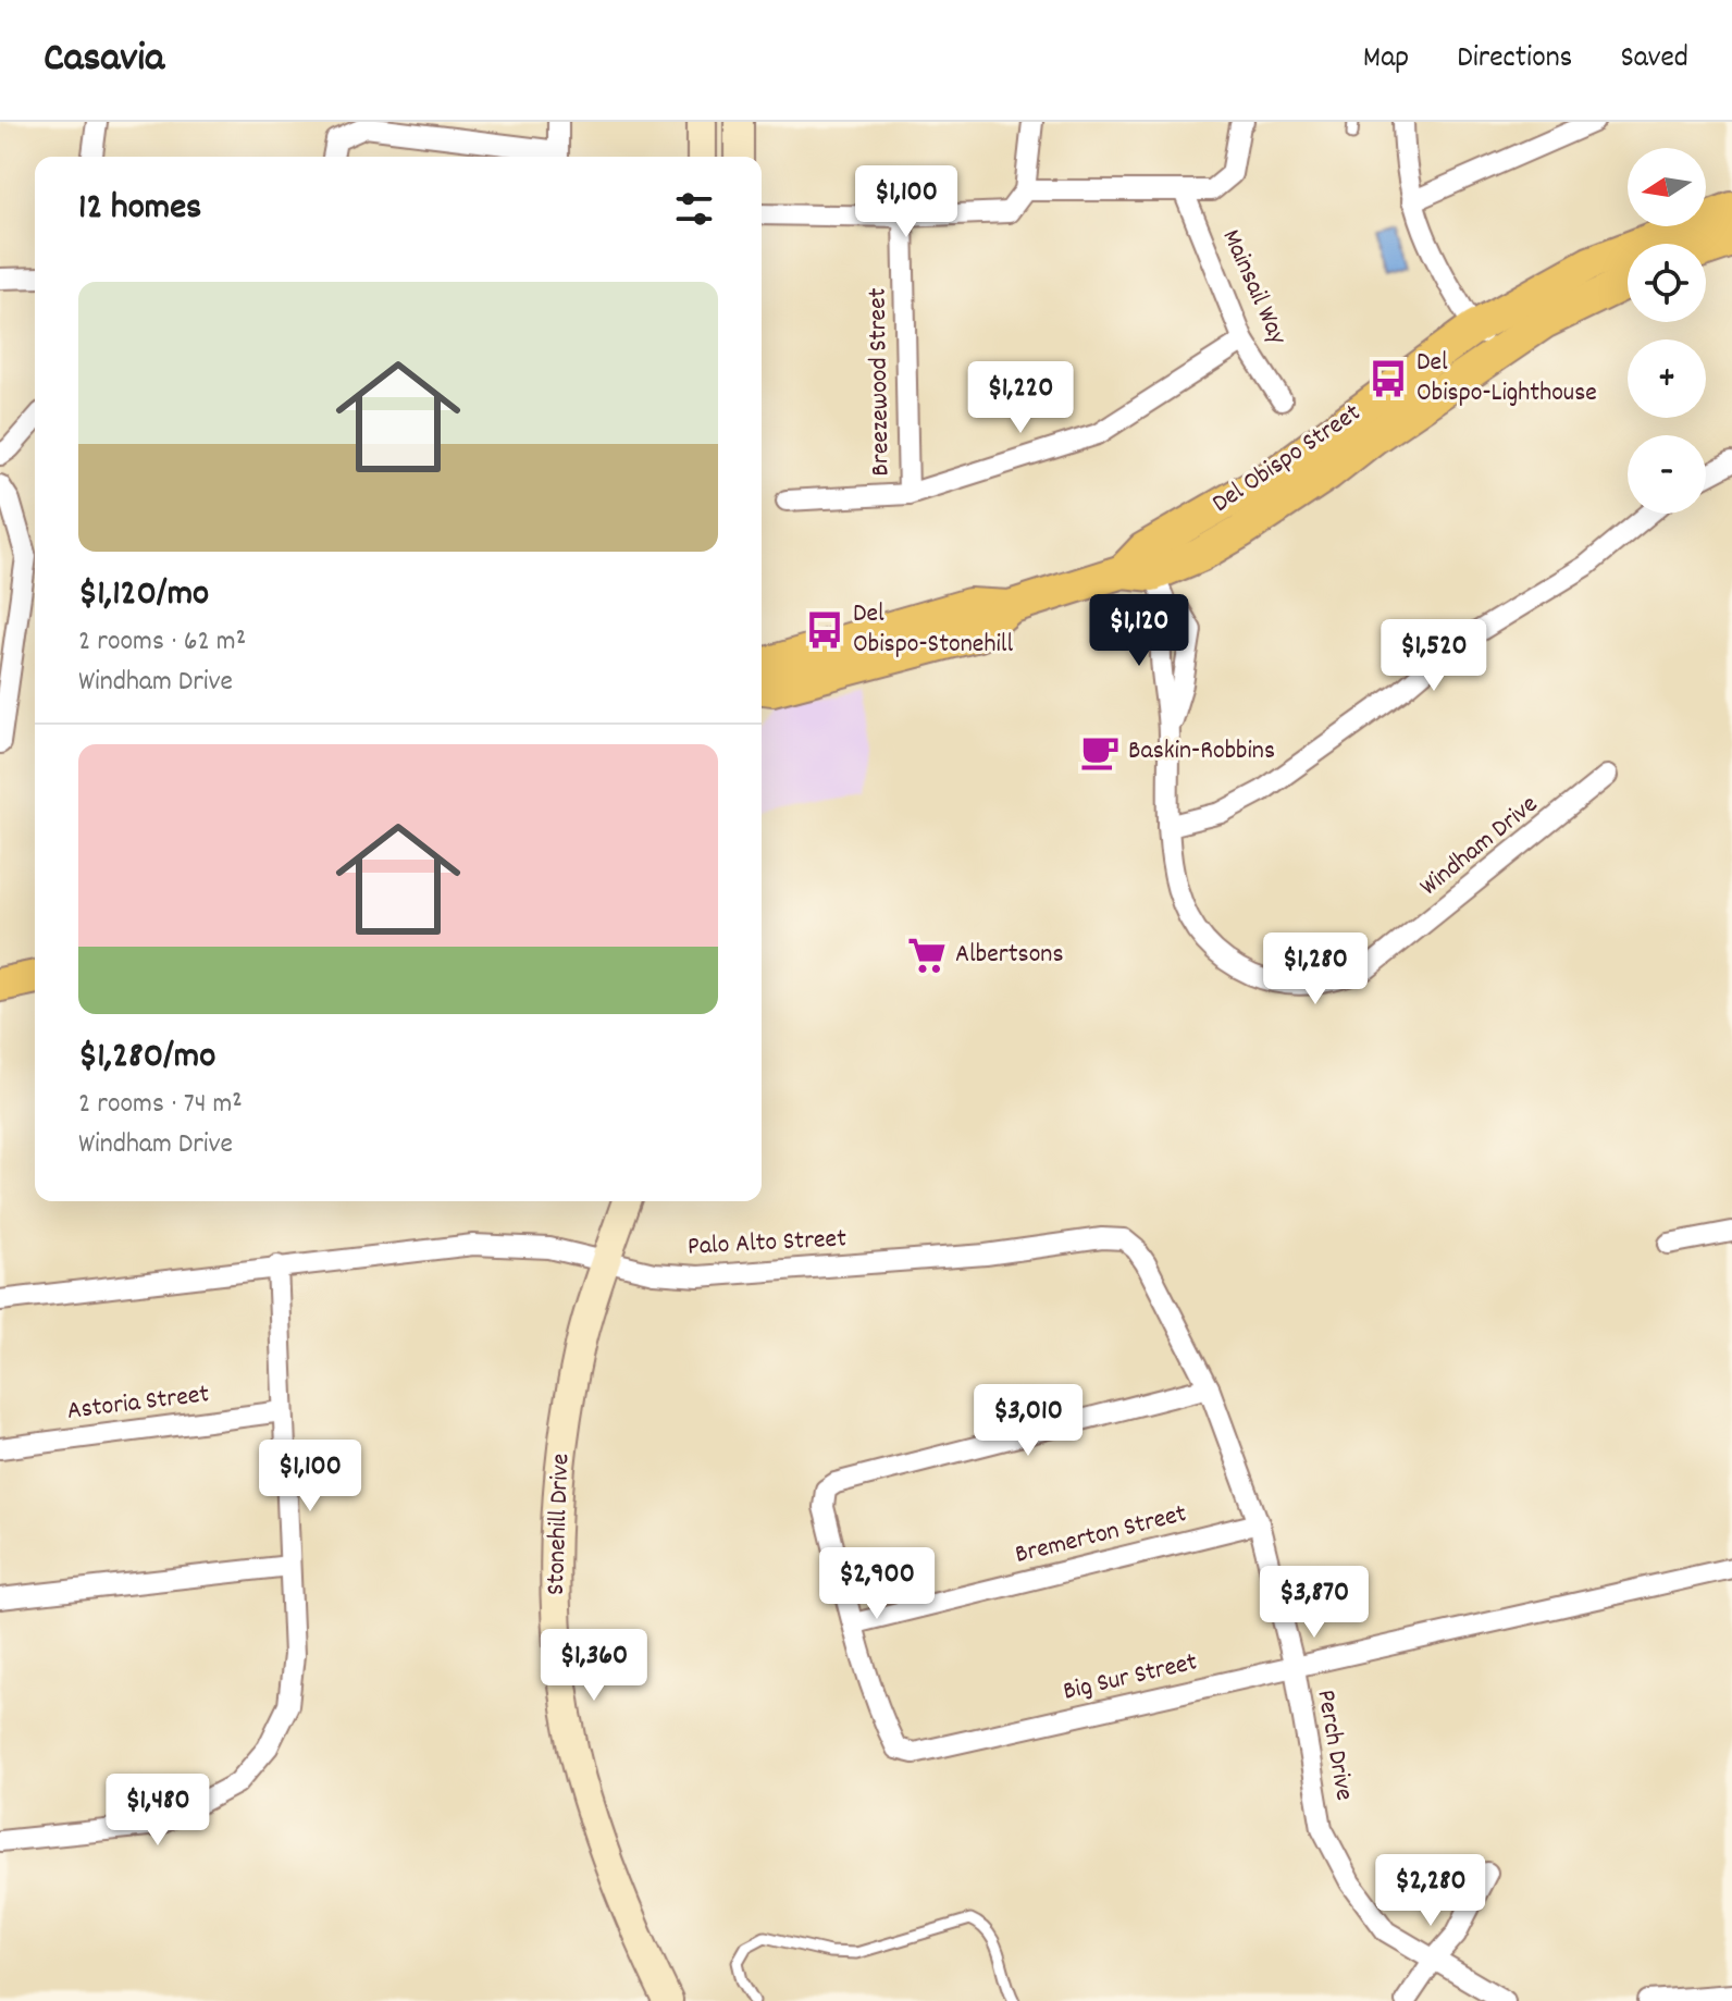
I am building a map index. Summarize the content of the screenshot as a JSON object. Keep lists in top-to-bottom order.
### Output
{
  "streets": {
    "main road": ["Del Obispo Street", "Stonehill Drive"],
    "street": [
      "Mainsail Way",
      "Breezewood Street",
      "Windham Drive",
      "Palo Alto Street",
      "Astoria Street",
      "Bremerton Street",
      "Big Sur Street",
      "Perch Drive"
    ]
  },
  "crossings": [
    ["Del Obispo Street", "Windham Drive"],
    ["Palo Alto Street", "Stonehill Drive"],
    ["Palo Alto Street", "Perch Drive"],
    ["Bremerton Street", "Big Sur Street"],
    ["Bremerton Street", "Perch Drive"],
    ["Big Sur Street", "Perch Drive"]
  ],
  "places": {
    "bus stop": ["Del Obispo-Lighthouse", "Del Obispo-Stonehill"],
    "cafe": ["Baskin-Robbins"],
    "supermarket": ["Albertsons"]
  },
  "north": "left",
  "page": {
    "header": "Casavia",
    "nav": ["Map", "Directions", "Saved"],
    "map_buttons": ["+", "−"],
    "heading": "12 homes",
    "price": [
      "$1,100",
      "$1,220",
      "$1,120",
      "$1,520",
      "$1,280",
      "$3,010",
      "$1,100",
      "$2,900",
      "$3,870",
      "$1,360",
      "$1,480",
      "$2,280"
    ],
    "list": [
      {
        "name": "$1,120/mo",
        "note": "2 rooms · 62 m² · Windham Drive"
      },
      {
        "name": "$1,280/mo",
        "note": "2 rooms · 74 m² · Windham Drive"
      }
    ]
  }
}
